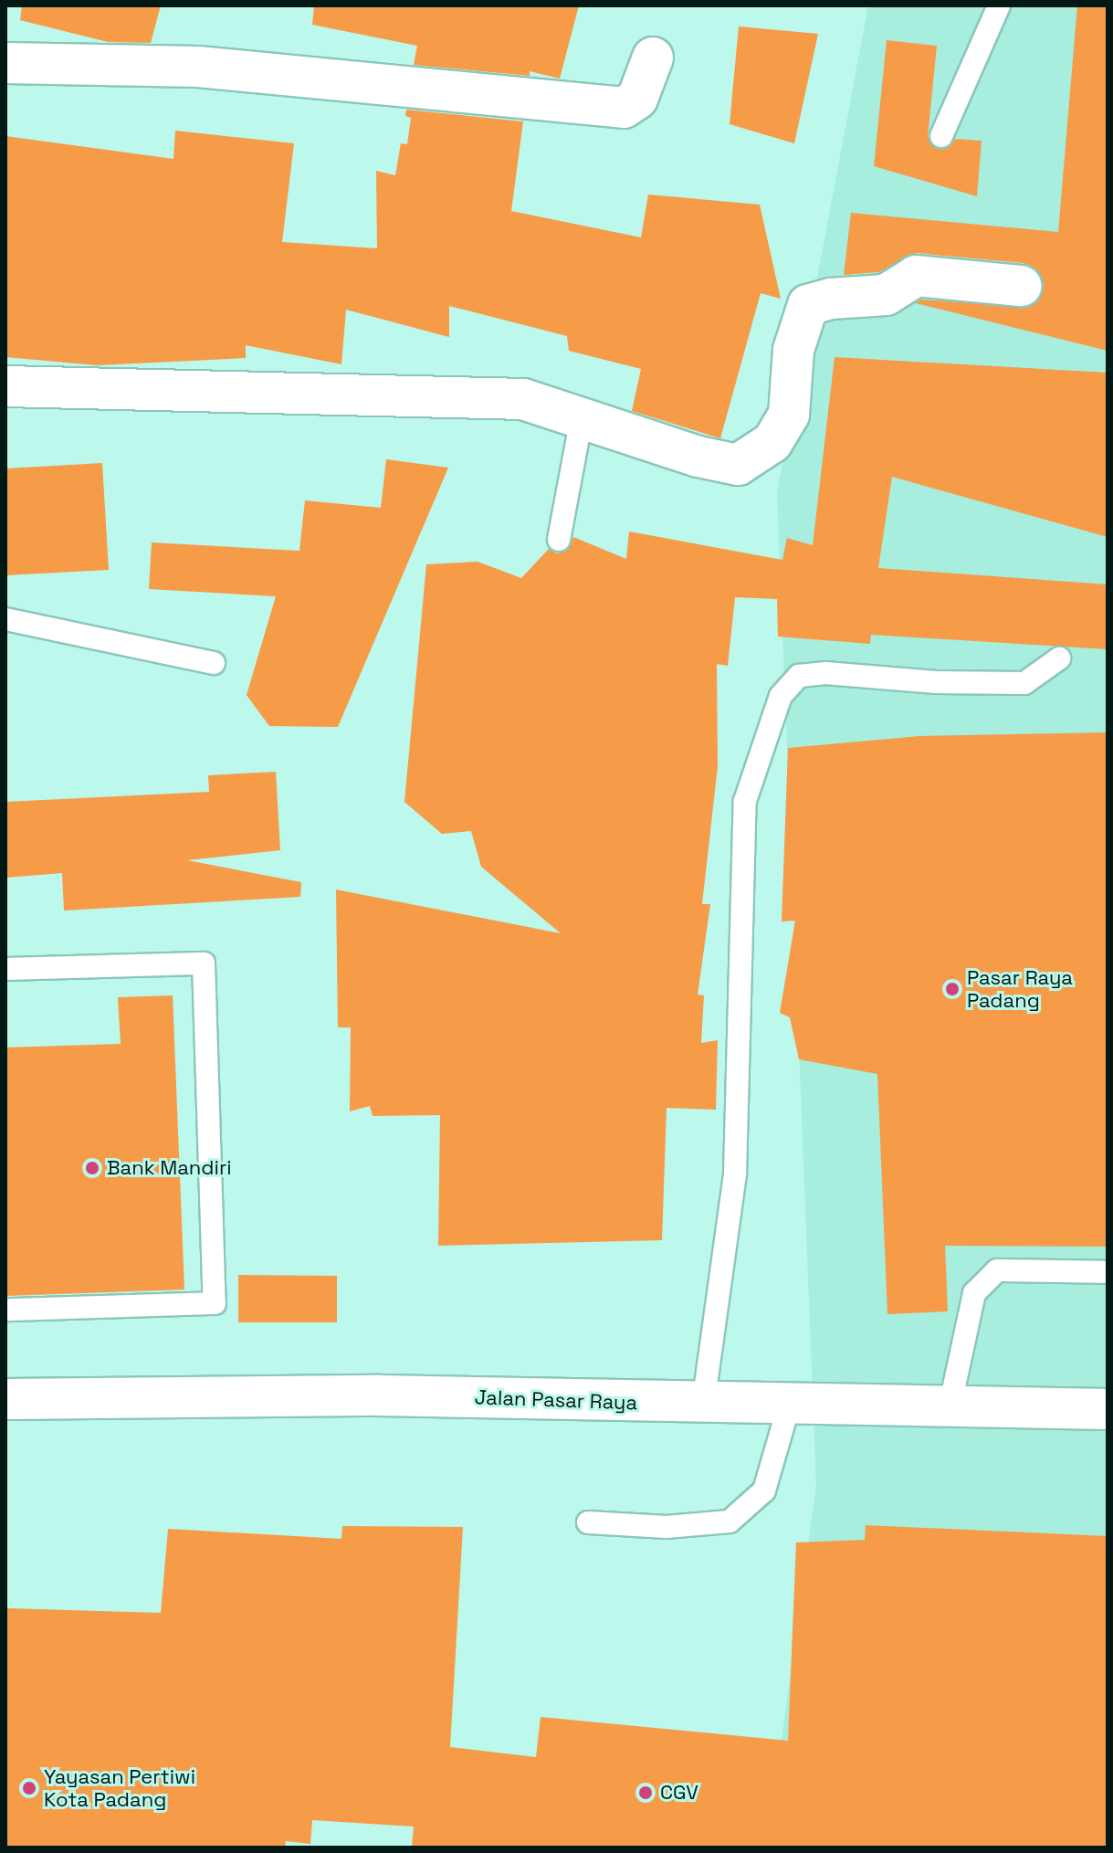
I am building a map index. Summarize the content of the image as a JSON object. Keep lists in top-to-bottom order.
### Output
{
  "streets": {
    "street": ["Jalan Pasar Raya"]
  },
  "places": [
    "Pasar Raya Padang",
    "Bank Mandiri",
    "Yayasan Pertiwi Kota Padang",
    "CGV"
  ]
}
